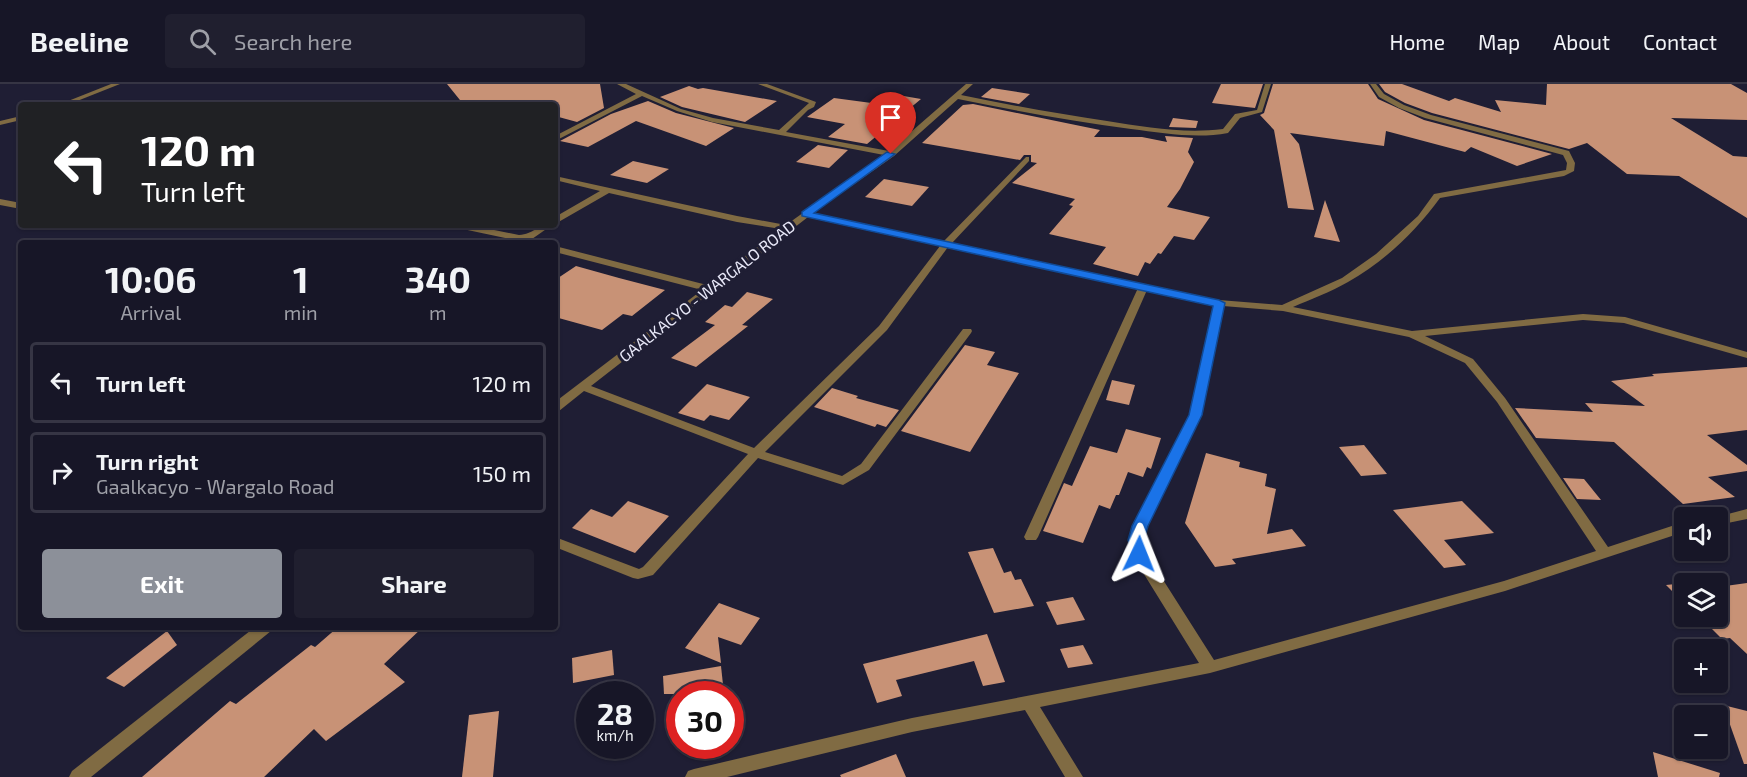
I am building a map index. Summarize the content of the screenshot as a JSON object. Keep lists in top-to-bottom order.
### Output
{
  "streets": {
    "street": ["GAALKACYO - WARGALO ROAD"]
  },
  "page": {
    "header": "Beeline",
    "search": "Search here",
    "nav": [
      "Home",
      "Map",
      "About",
      "Contact"
    ],
    "turn": ["120 m", "Turn left"],
    "eta": [
      "10:06",
      "Arrival",
      "1",
      "min",
      "340",
      "m"
    ],
    "list": [
      {
        "name": "Turn left",
        "value": "120 m"
      },
      {
        "name": "Turn right",
        "note": "Gaalkacyo - Wargalo Road",
        "value": "150 m"
      }
    ],
    "map_buttons": ["+", "−"],
    "buttons": ["Exit", "Share"],
    "speed": "28 km/h",
    "limit": "30"
  }
}
